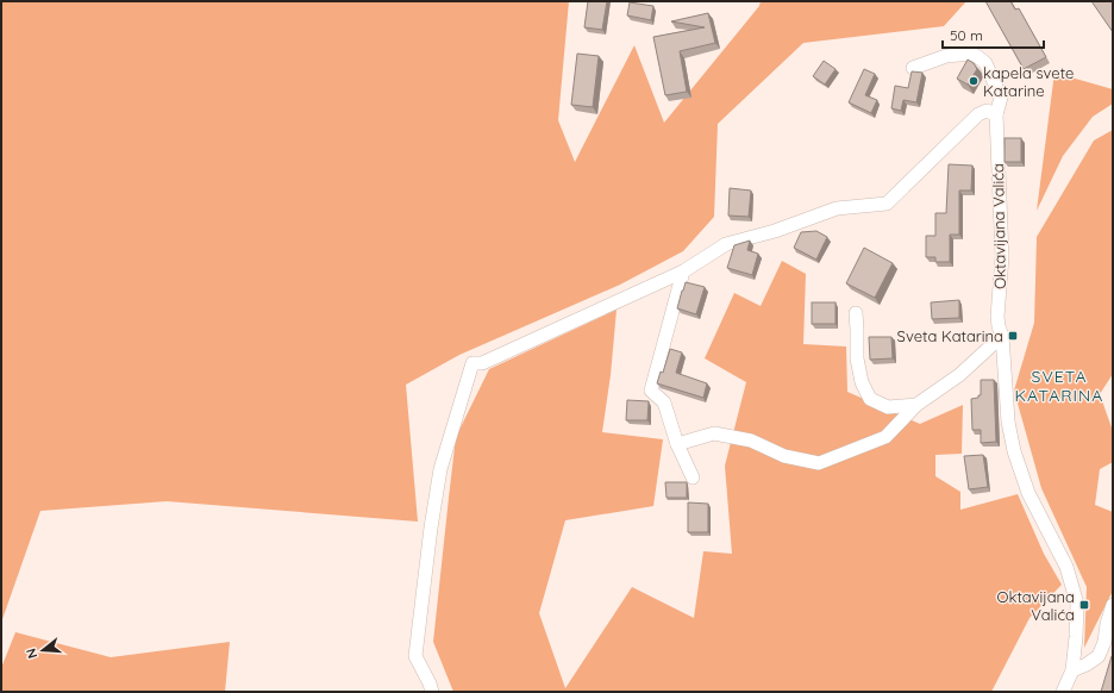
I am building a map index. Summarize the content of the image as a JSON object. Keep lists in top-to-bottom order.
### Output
{
  "streets": {
    "street": ["Oktavijana Valića"]
  },
  "districts": ["SVETA KATARINA"],
  "places": {
    "other": ["kapela svete Katarine"],
    "transit": ["Sveta Katarina", "Oktavijana Valića"]
  },
  "scale_bar": "50 m",
  "north": "left"
}
